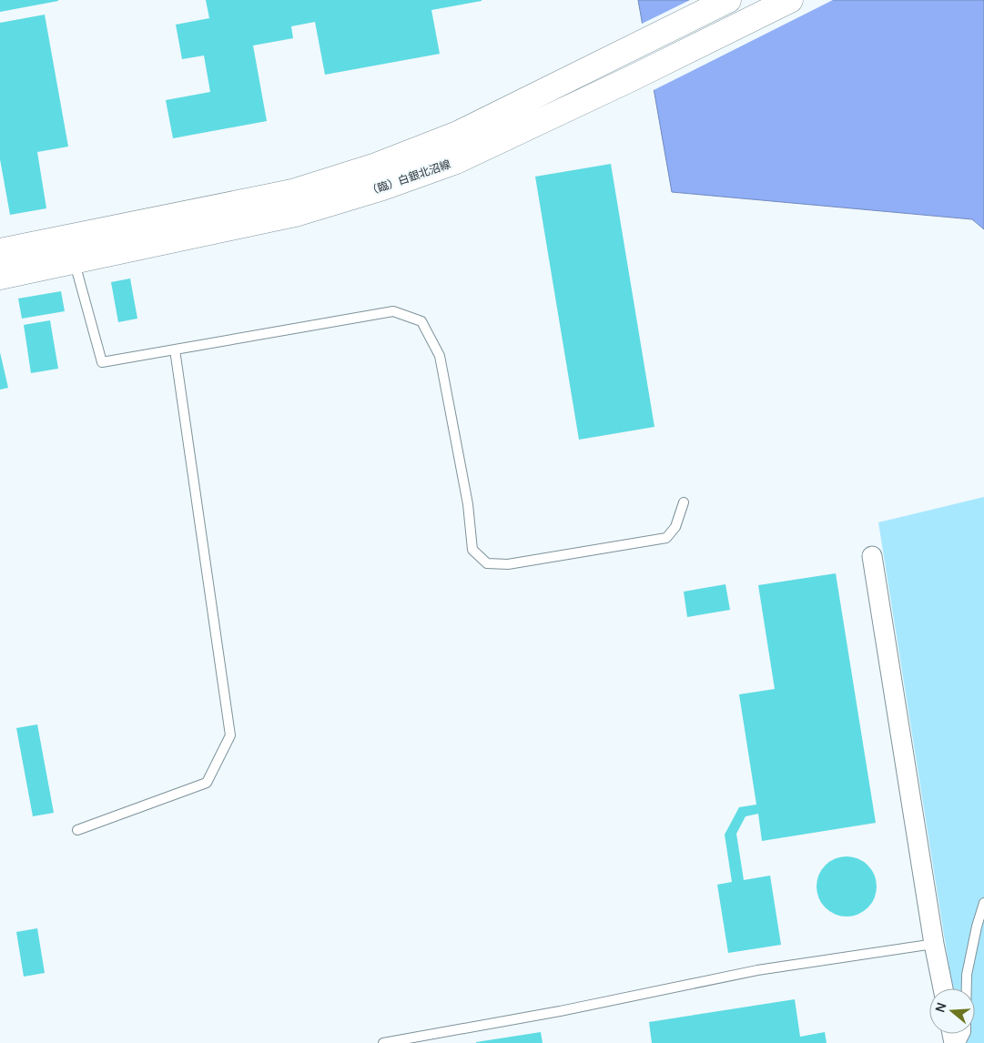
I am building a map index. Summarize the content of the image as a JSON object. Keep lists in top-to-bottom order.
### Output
{
  "streets": {
    "street": ["（臨）白銀北沼線"]
  },
  "north": "left"
}
